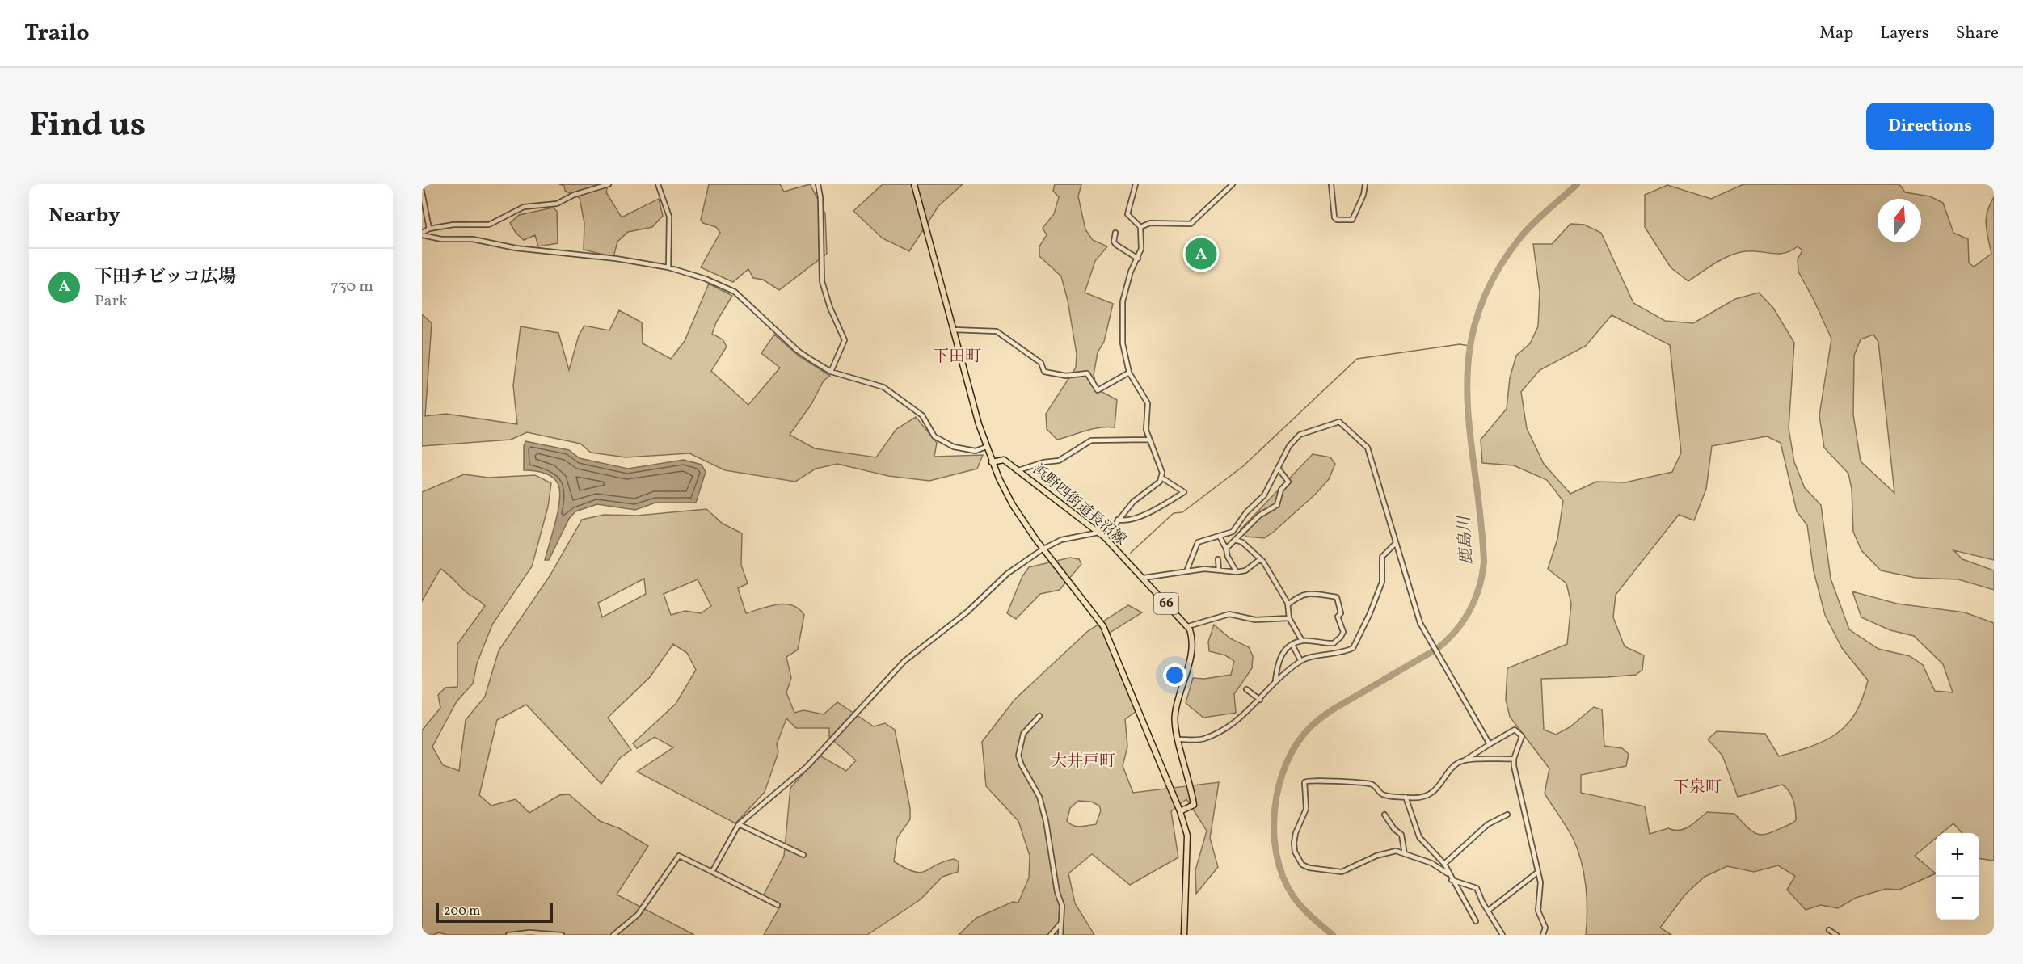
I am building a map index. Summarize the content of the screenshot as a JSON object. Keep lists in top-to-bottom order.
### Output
{
  "streets": {
    "main road": ["浜野四街道長沼線", "66"]
  },
  "crossings": [
    ["浜野四街道長沼線", "66"]
  ],
  "districts": ["下田町", "大井戸町", "下泉町"],
  "water": ["鹿島川"],
  "scale_bar": "200 m",
  "north": "top",
  "page": {
    "header": "Trailo",
    "nav": ["Map", "Layers", "Share"],
    "title": "Find us",
    "buttons": "Directions",
    "heading": "Nearby",
    "pins": "A",
    "list": [
      {
        "mark": "A",
        "name": "下田チビッコ広場",
        "note": "Park",
        "value": "730 m"
      }
    ],
    "map_buttons": ["+", "−"],
    "scale": "200 m"
  }
}
